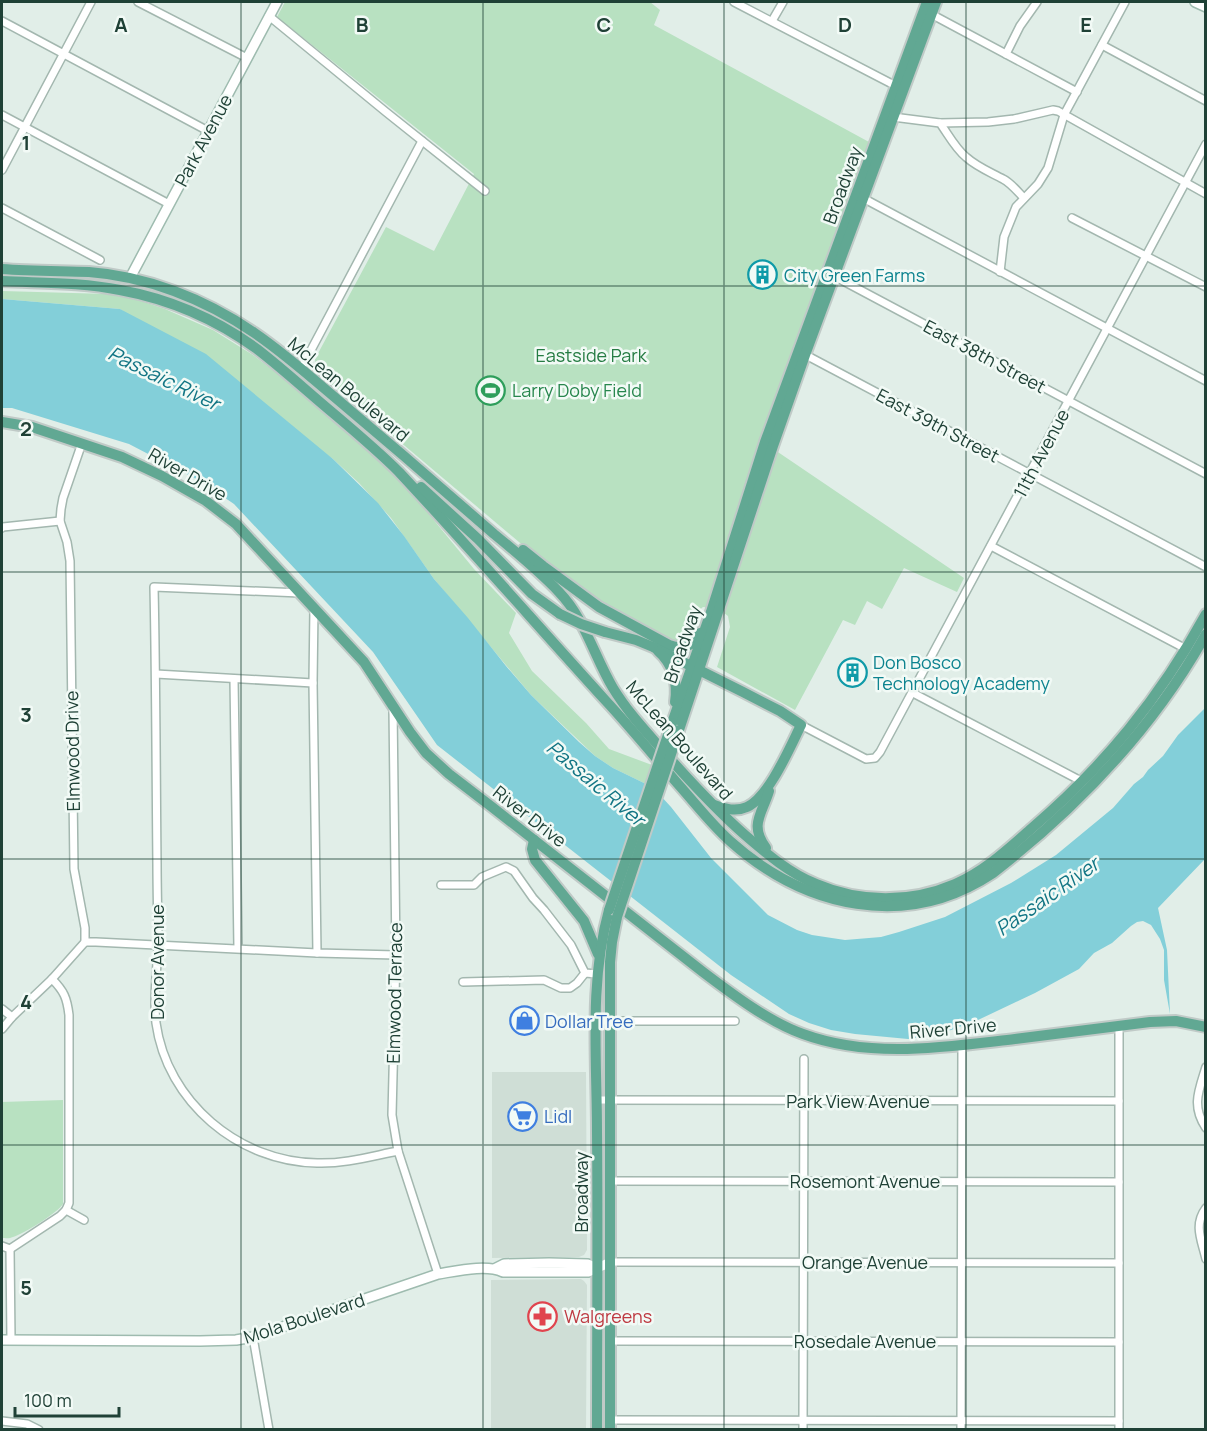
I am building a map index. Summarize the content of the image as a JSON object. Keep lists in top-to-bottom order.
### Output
{
  "streets": {
    "main road": ["Broadway", "McLean Boulevard", "River Drive"],
    "street": [
      "Park Avenue",
      "East 38th Street",
      "East 39th Street",
      "11th Avenue",
      "Elmwood Drive",
      "Donor Avenue",
      "Elmwood Terrace",
      "Park View Avenue",
      "Rosemont Avenue",
      "Orange Avenue",
      "Mola Boulevard",
      "Rosedale Avenue"
    ]
  },
  "crossings": [
    ["Park Avenue", "McLean Boulevard"],
    ["Broadway", "East 38th Street"],
    ["Broadway", "East 39th Street"],
    ["Broadway", "Park View Avenue"],
    ["Broadway", "Rosemont Avenue"],
    ["Broadway", "Orange Avenue"],
    ["Broadway", "Mola Boulevard"],
    ["Broadway", "Rosedale Avenue"],
    ["East 38th Street", "11th Avenue"],
    ["East 39th Street", "11th Avenue"],
    ["River Drive", "Elmwood Drive"],
    ["River Drive", "Donor Avenue"],
    ["River Drive", "Elmwood Terrace"],
    ["Donor Avenue", "Elmwood Terrace"],
    ["Elmwood Terrace", "Mola Boulevard"]
  ],
  "water": ["Passaic River"],
  "parks": ["Eastside Park"],
  "places": {
    "building": ["City Green Farms", "Don Bosco Technology Academy"],
    "sports": ["Larry Doby Field"],
    "shop": ["Dollar Tree"],
    "supermarket": ["Lidl"],
    "pharmacy": ["Walgreens"]
  },
  "scale_bar": "100 m",
  "grid": {
    "columns": [
      "A",
      "B",
      "C",
      "D",
      "E"
    ],
    "rows": [
      "1",
      "2",
      "3",
      "4",
      "5"
    ]
  }
}
